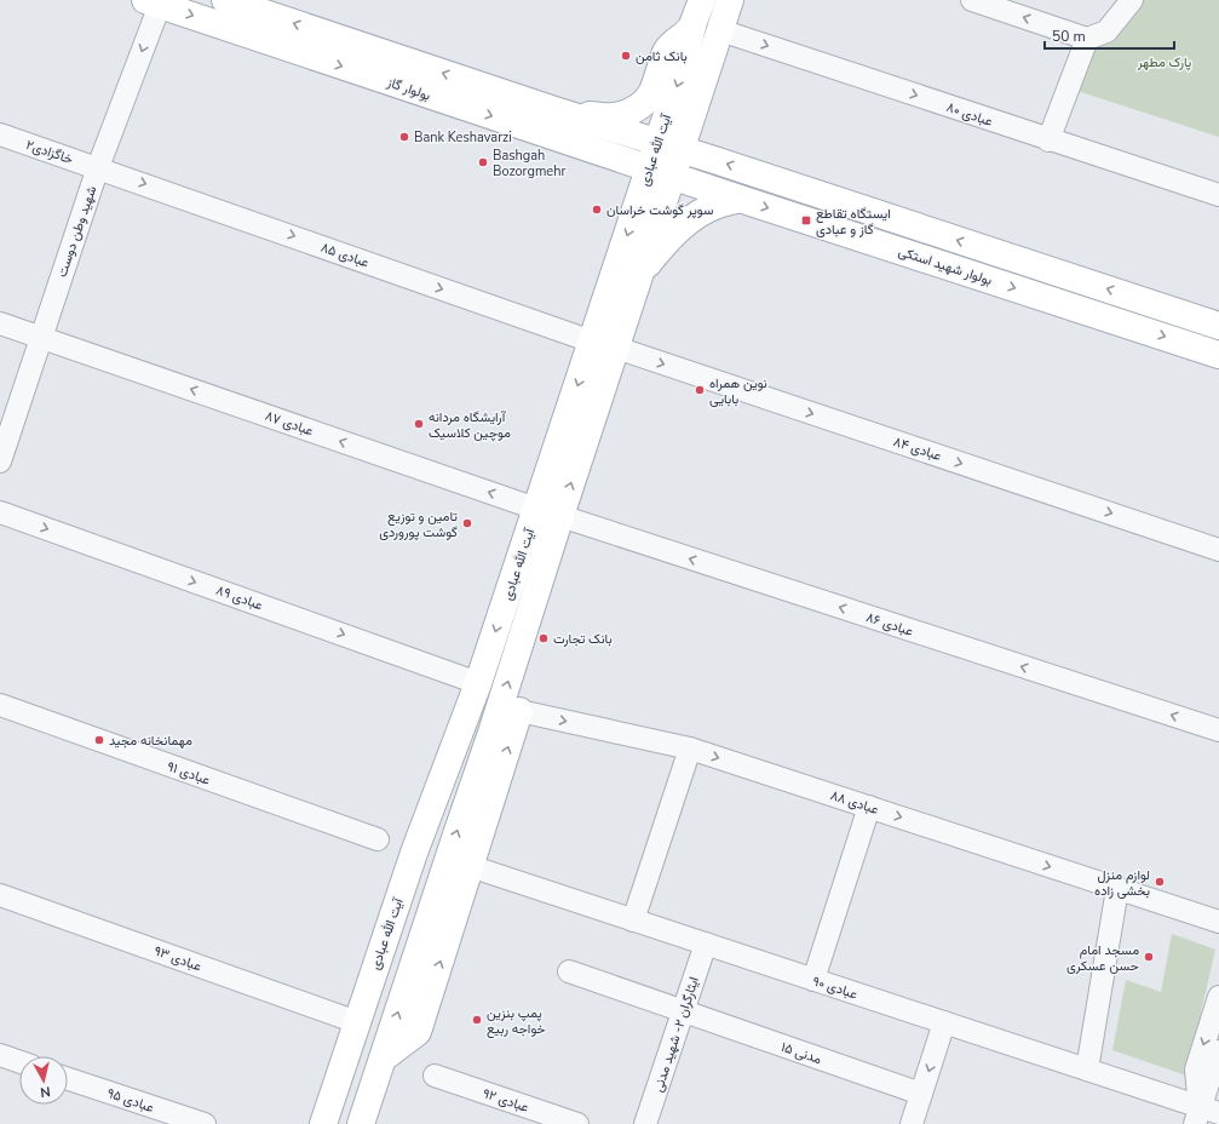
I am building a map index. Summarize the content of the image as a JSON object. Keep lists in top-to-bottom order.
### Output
{
  "streets": {
    "main road": ["بولوار گاز", "آیت الله عبادی", "بولوار شهید استکی"],
    "street": [
      "عبادی ۸۰",
      "خاگزادی۲",
      "شهید وطن دوست",
      "عبادی ۸۵",
      "عبادی ۸۷",
      "عبادی ۸۴",
      "عبادی ۸۹",
      "عبادی ۸۶",
      "عبادی ۹۱",
      "عبادی ۸۸",
      "عبادی ۹۳",
      "عبادی ۹۰",
      "ایثارگران ۲- شهید مدنی",
      "مدنی ۱۵",
      "عبادی ۹۵",
      "عبادی ۹۲"
    ]
  },
  "crossings": [
    ["بولوار گاز", "آیت الله عبادی"],
    ["بولوار گاز", "شهید وطن دوست"],
    ["بولوار گاز", "بولوار شهید استکی"],
    ["عبادی ۸۰", "آیت الله عبادی"],
    ["آیت الله عبادی", "عبادی ۸۵"],
    ["آیت الله عبادی", "بولوار شهید استکی"],
    ["آیت الله عبادی", "عبادی ۸۷"],
    ["آیت الله عبادی", "عبادی ۸۴"],
    ["آیت الله عبادی", "عبادی ۸۹"],
    ["آیت الله عبادی", "عبادی ۸۶"],
    ["آیت الله عبادی", "عبادی ۹۳"],
    ["آیت الله عبادی", "عبادی ۹۰"],
    ["خاگزادی۲", "شهید وطن دوست"],
    ["خاگزادی۲", "عبادی ۸۵"],
    ["شهید وطن دوست", "عبادی ۸۵"],
    ["شهید وطن دوست", "عبادی ۸۷"],
    ["عبادی ۸۵", "عبادی ۸۴"],
    ["عبادی ۸۷", "عبادی ۸۶"],
    ["عبادی ۹۰", "ایثارگران ۲- شهید مدنی"],
    ["ایثارگران ۲- شهید مدنی", "مدنی ۱۵"]
  ],
  "one_way": [
    "شهید وطن دوست",
    "عبادی ۸۵",
    "عبادی ۸۷",
    "عبادی ۸۴",
    "عبادی ۸۹",
    "عبادی ۸۶",
    "عبادی ۸۸"
  ],
  "parks": ["پارک مطهر"],
  "places": {
    "other": [
      "بانک ثامن",
      "Bank Keshavarzi",
      "Bashgah Bozorgmehr",
      "سوپر گوشت خراسان",
      "نوین همراه بابایی",
      "آرایشگاه مردانه موچین کلاسیک",
      "تامین و توزیع گوشت پوروردی",
      "بانک تجارت",
      "مهمانخانه مجید",
      "لوازم منزل بخشی زاده",
      "مسجد امام حسن عسکری",
      "پمپ بنزین خواجه ربیع"
    ],
    "transit": ["ایستگاه تقاطع گاز و عبادی"]
  },
  "scale_bar": "50 m",
  "north": "bottom"
}
